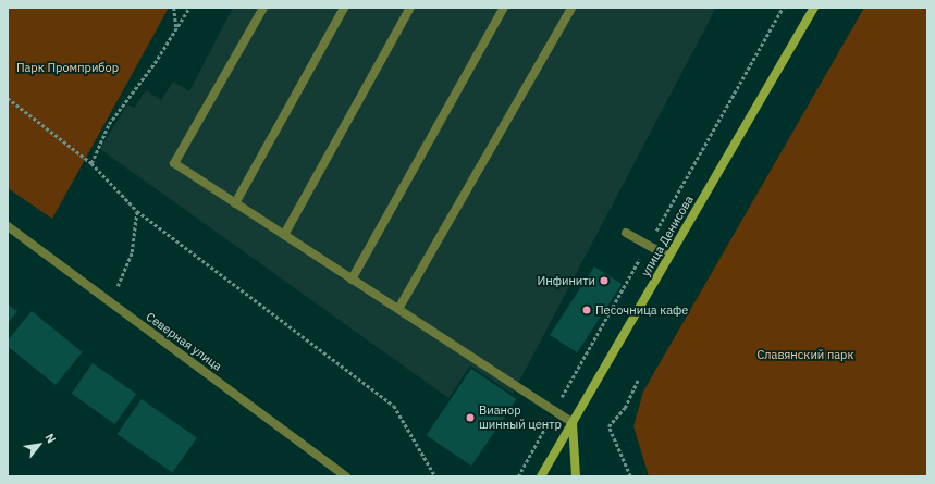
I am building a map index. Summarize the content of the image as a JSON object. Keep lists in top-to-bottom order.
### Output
{
  "streets": {
    "street": ["улица Денисова", "Северная улица"]
  },
  "parks": ["Парк Промприбор", "Славянский парк"],
  "places": ["Инфинити", "Песочница кафе", "Вианор шинный центр"],
  "north": "top right"
}
